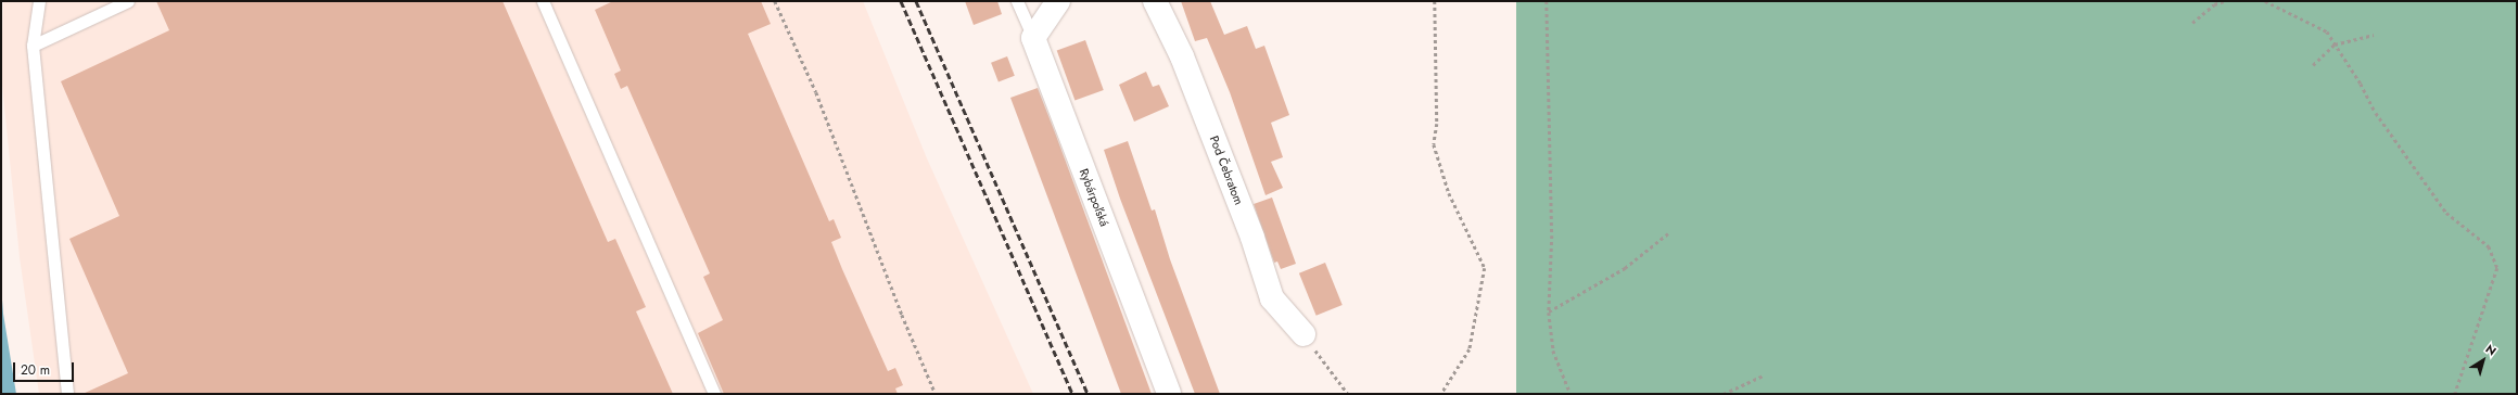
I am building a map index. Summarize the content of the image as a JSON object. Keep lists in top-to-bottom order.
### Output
{
  "streets": {
    "street": ["Pod Čebratom", "Rybárpoľská"]
  },
  "scale_bar": "20 m",
  "north": "top right"
}
